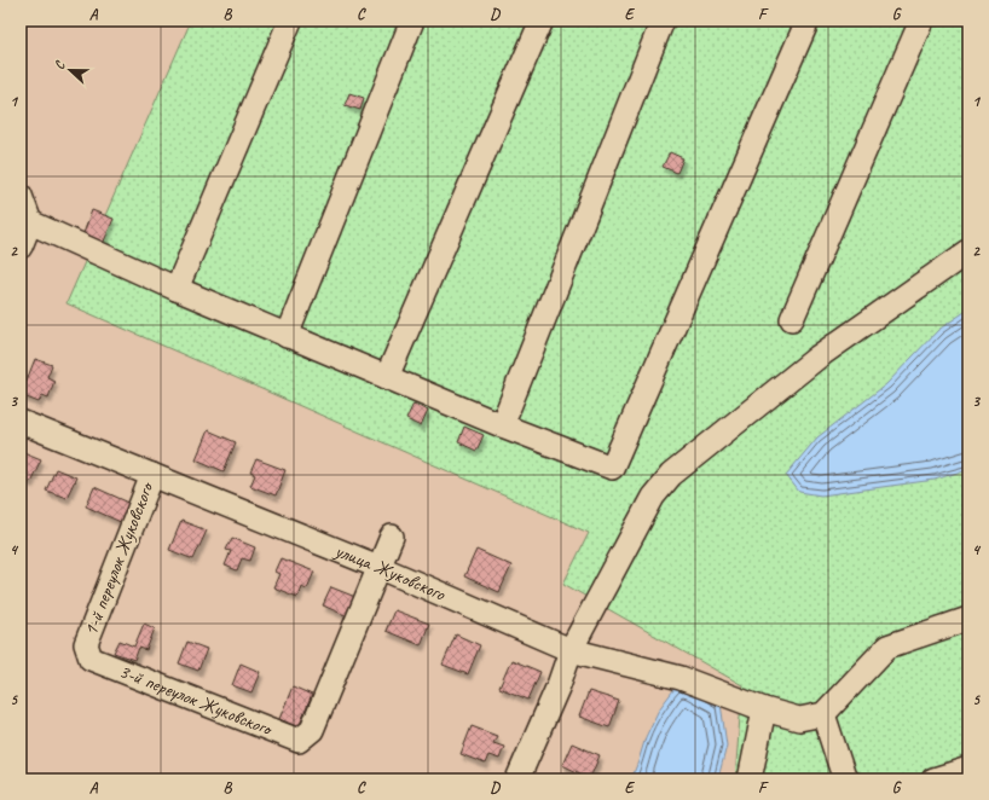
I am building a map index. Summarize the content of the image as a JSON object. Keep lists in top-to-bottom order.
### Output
{
  "streets": {
    "street": ["1-й переулок Жуковского", "улица Жуковского", "3-й переулок Жуковского"]
  },
  "crossings": [
    ["1-й переулок Жуковского", "улица Жуковского"],
    ["1-й переулок Жуковского", "3-й переулок Жуковского"],
    ["улица Жуковского", "3-й переулок Жуковского"]
  ],
  "north": "left",
  "grid": {
    "columns": [
      "A",
      "B",
      "C",
      "D",
      "E",
      "F",
      "G"
    ],
    "rows": [
      "1",
      "2",
      "3",
      "4",
      "5"
    ]
  }
}
